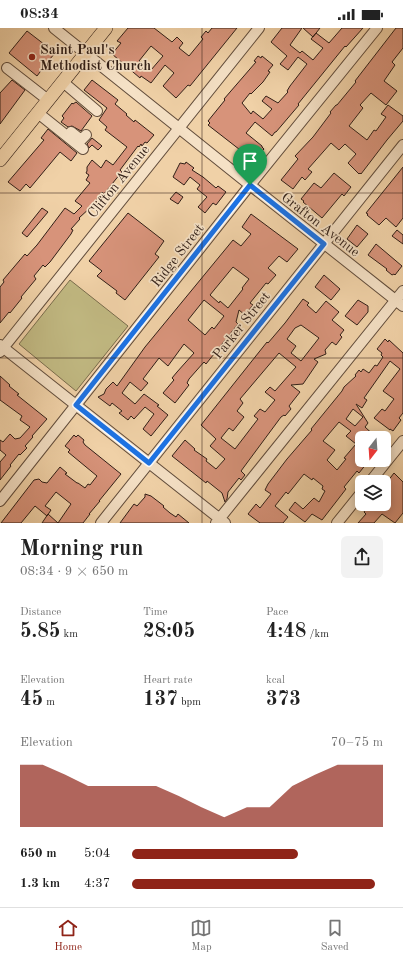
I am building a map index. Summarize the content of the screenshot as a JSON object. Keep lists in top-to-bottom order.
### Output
{
  "streets": {
    "street": [
      "Clifton Avenue",
      "Grafton Avenue",
      "Ridge Street",
      "Parker Street"
    ]
  },
  "crossings": [
    ["Clifton Avenue", "Grafton Avenue"],
    ["Grafton Avenue", "Ridge Street"],
    ["Grafton Avenue", "Parker Street"]
  ],
  "places": ["Saint Paul's Methodist Church"],
  "north": "bottom",
  "page": {
    "status": "08:34",
    "heading": ["Morning run", "08:34 · 9 × 650 m"],
    "stats": [
      ["Distance", "5.85 km"],
      ["Time", "28:05"],
      ["Pace", "4:48 /km"],
      ["Elevation", "45 m"],
      ["Heart rate", "137 bpm"],
      ["kcal", "373"]
    ],
    "chart": ["Elevation", "70–75 m"],
    "list": [
      {
        "name": "650 m",
        "note": "5:04"
      },
      {
        "name": "1.3 km",
        "note": "4:37"
      }
    ],
    "tabs": ["Home", "Map", "Saved"]
  }
}
